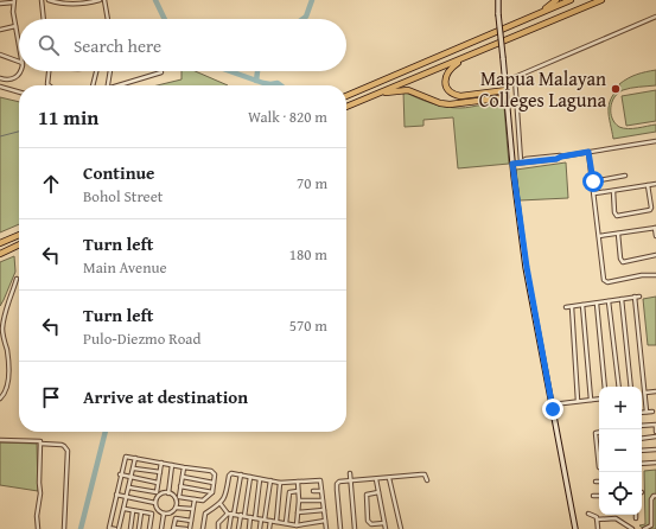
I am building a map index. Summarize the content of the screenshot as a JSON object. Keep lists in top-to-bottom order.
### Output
{
  "places": ["Mapua Malayan Colleges Laguna"],
  "page": {
    "search": "Search here",
    "heading": ["11 min", "Walk · 820 m"],
    "list": [
      ["Continue", "Bohol Street", "70 m"],
      ["Turn left", "Main Avenue", "180 m"],
      ["Turn left", "Pulo-Diezmo Road", "570 m"],
      "Arrive at destination"
    ],
    "map_buttons": ["+", "−"]
  }
}
